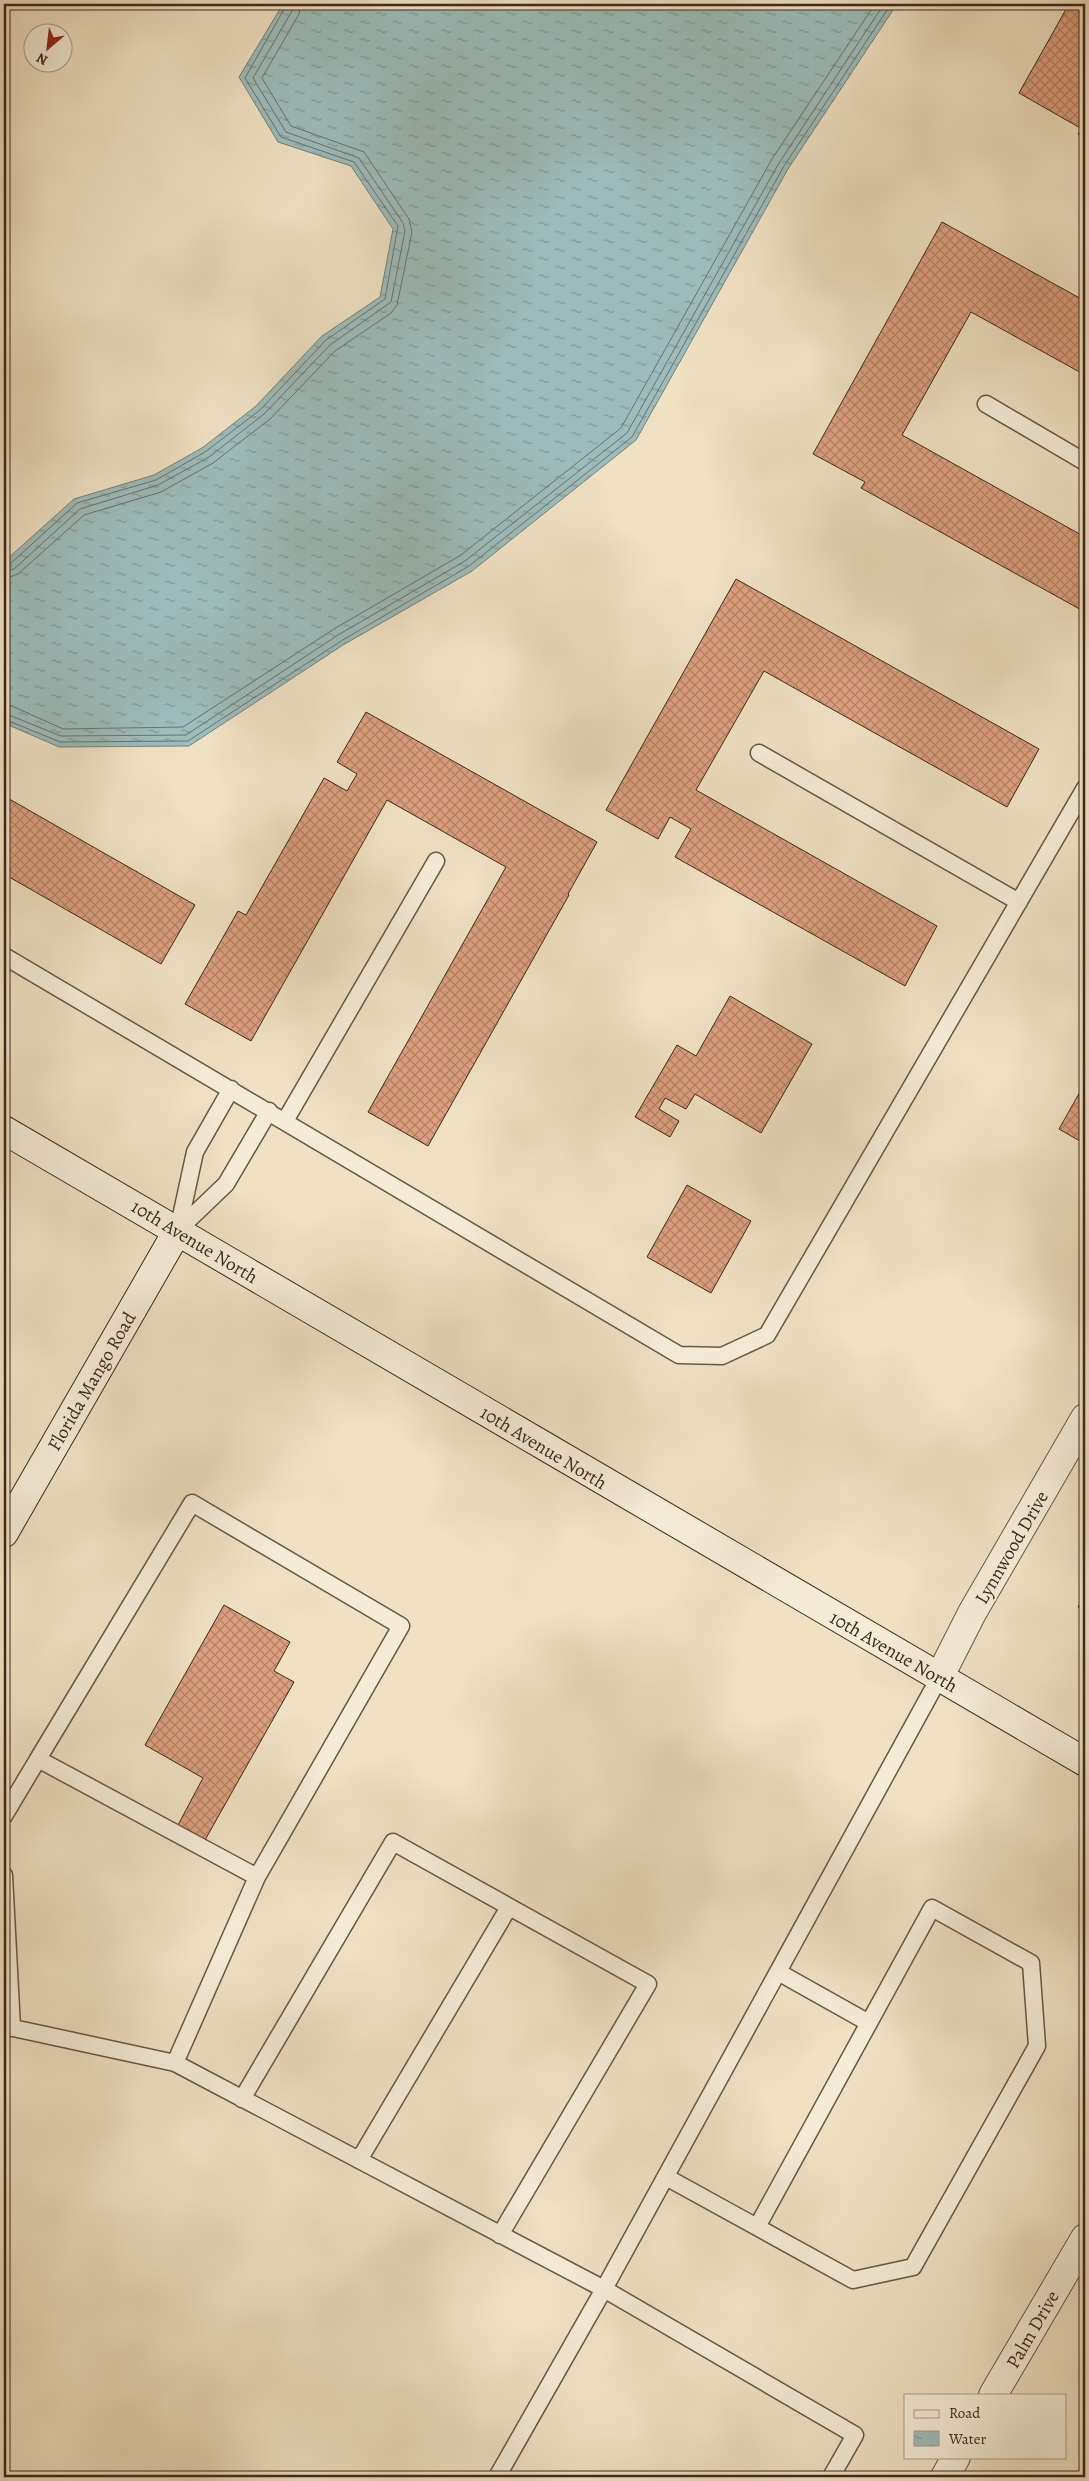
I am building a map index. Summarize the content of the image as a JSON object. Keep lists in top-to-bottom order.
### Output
{
  "streets": {
    "street": [
      "10th Avenue North",
      "Florida Mango Road",
      "Lynnwood Drive",
      "Palm Drive"
    ]
  },
  "crossings": [
    ["10th Avenue North", "Florida Mango Road"],
    ["10th Avenue North", "Lynnwood Drive"]
  ],
  "legend": ["Road", "Water"],
  "north": "bottom left"
}
